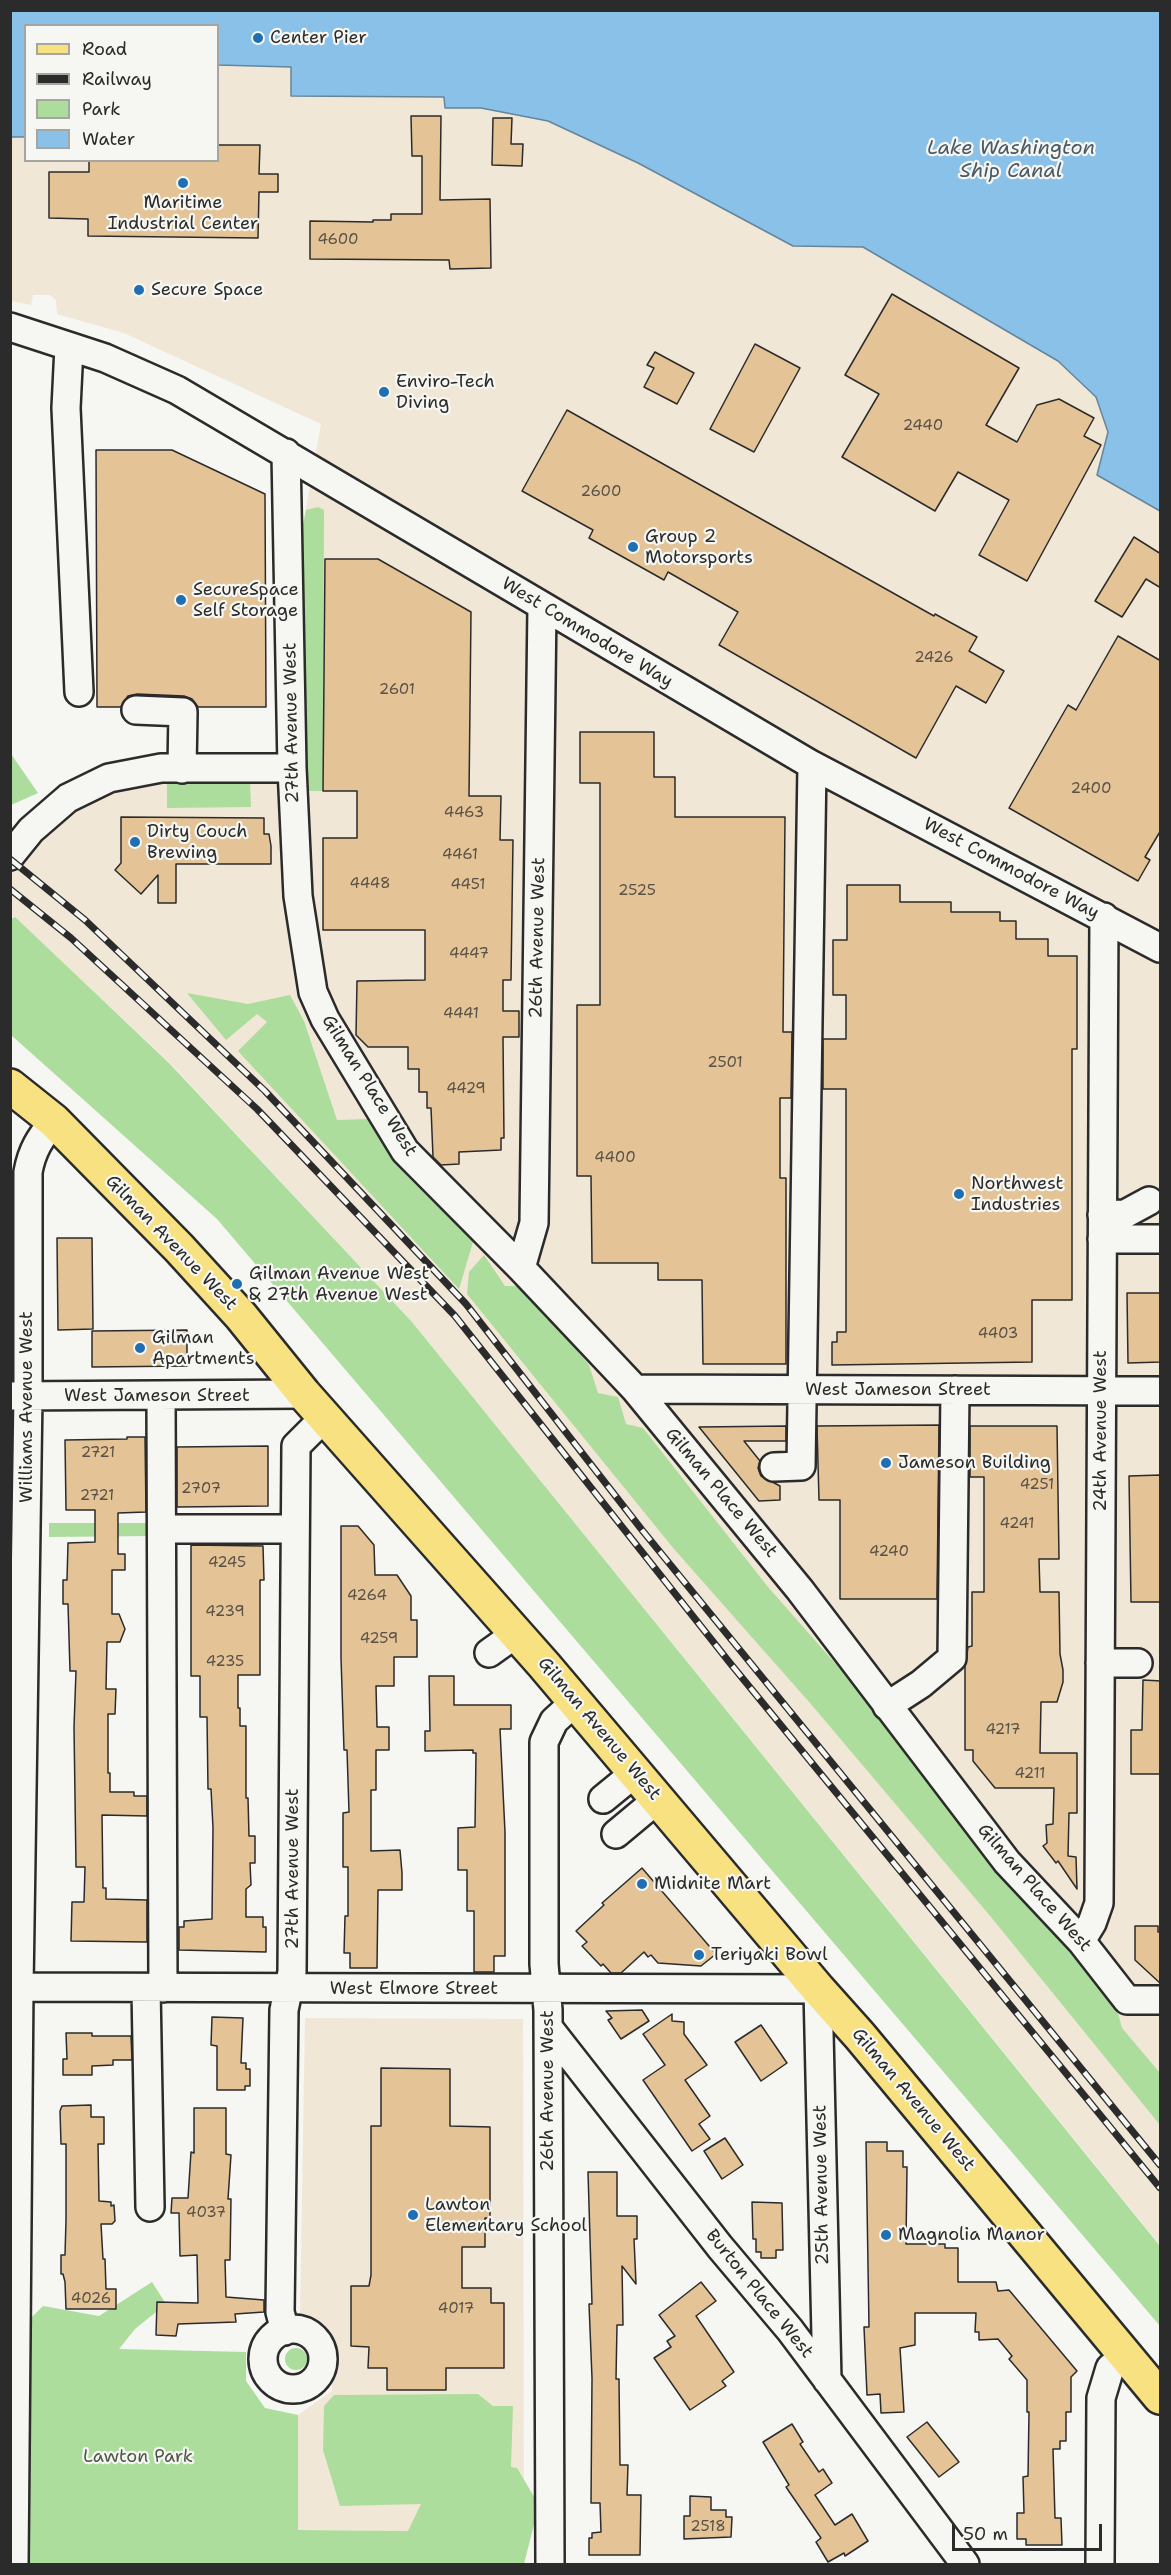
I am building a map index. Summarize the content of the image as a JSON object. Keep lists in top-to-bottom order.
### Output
{
  "streets": {
    "main road": ["Gilman Avenue West"],
    "street": [
      "West Commodore Way",
      "27th Avenue West",
      "26th Avenue West",
      "Gilman Place West",
      "West Jameson Street",
      "Williams Avenue West",
      "24th Avenue West",
      "West Elmore Street",
      "25th Avenue West",
      "Burton Place West"
    ]
  },
  "crossings": [
    ["West Commodore Way", "27th Avenue West"],
    ["West Commodore Way", "26th Avenue West"],
    ["West Commodore Way", "24th Avenue West"],
    ["27th Avenue West", "Gilman Place West"],
    ["27th Avenue West", "Gilman Avenue West"],
    ["27th Avenue West", "West Jameson Street"],
    ["27th Avenue West", "West Elmore Street"],
    ["26th Avenue West", "Gilman Place West"],
    ["26th Avenue West", "Gilman Avenue West"],
    ["26th Avenue West", "West Elmore Street"],
    ["26th Avenue West", "Burton Place West"],
    ["Gilman Place West", "West Jameson Street"],
    ["Gilman Place West", "24th Avenue West"],
    ["Gilman Avenue West", "West Jameson Street"],
    ["Gilman Avenue West", "Williams Avenue West"],
    ["Gilman Avenue West", "West Elmore Street"],
    ["Gilman Avenue West", "25th Avenue West"],
    ["West Jameson Street", "Williams Avenue West"],
    ["West Jameson Street", "24th Avenue West"],
    ["Williams Avenue West", "West Elmore Street"],
    ["West Elmore Street", "25th Avenue West"],
    ["25th Avenue West", "Burton Place West"]
  ],
  "water": ["Lake Washington Ship Canal"],
  "parks": ["Lawton Park"],
  "places": [
    "Center Pier",
    "Maritime Industrial Center",
    "Secure Space",
    "Enviro-Tech Diving",
    "Group 2 Motorsports",
    "SecureSpace Self Storage",
    "Dirty Couch Brewing",
    "Northwest Industries",
    "Gilman Avenue West & 27th Avenue West",
    "Gilman Apartments",
    "Jameson Building",
    "Midnite Mart",
    "Teriyaki Bowl",
    "Lawton Elementary School",
    "Magnolia Manor"
  ],
  "house_numbers": [
    "4600",
    "2440",
    "2600",
    "2426",
    "2601",
    "2400",
    "4463",
    "4461",
    "4448",
    "4451",
    "2525",
    "4447",
    "4441",
    "2501",
    "4429",
    "4400",
    "4403",
    "2721",
    "4251",
    "2707",
    "2721",
    "4241",
    "4240",
    "4245",
    "4264",
    "4239",
    "4259",
    "4235",
    "4217",
    "4211",
    "4037",
    "4026",
    "4017",
    "2518"
  ],
  "legend": [
    "Road",
    "Railway",
    "Park",
    "Water"
  ],
  "scale_bar": "50 m"
}
